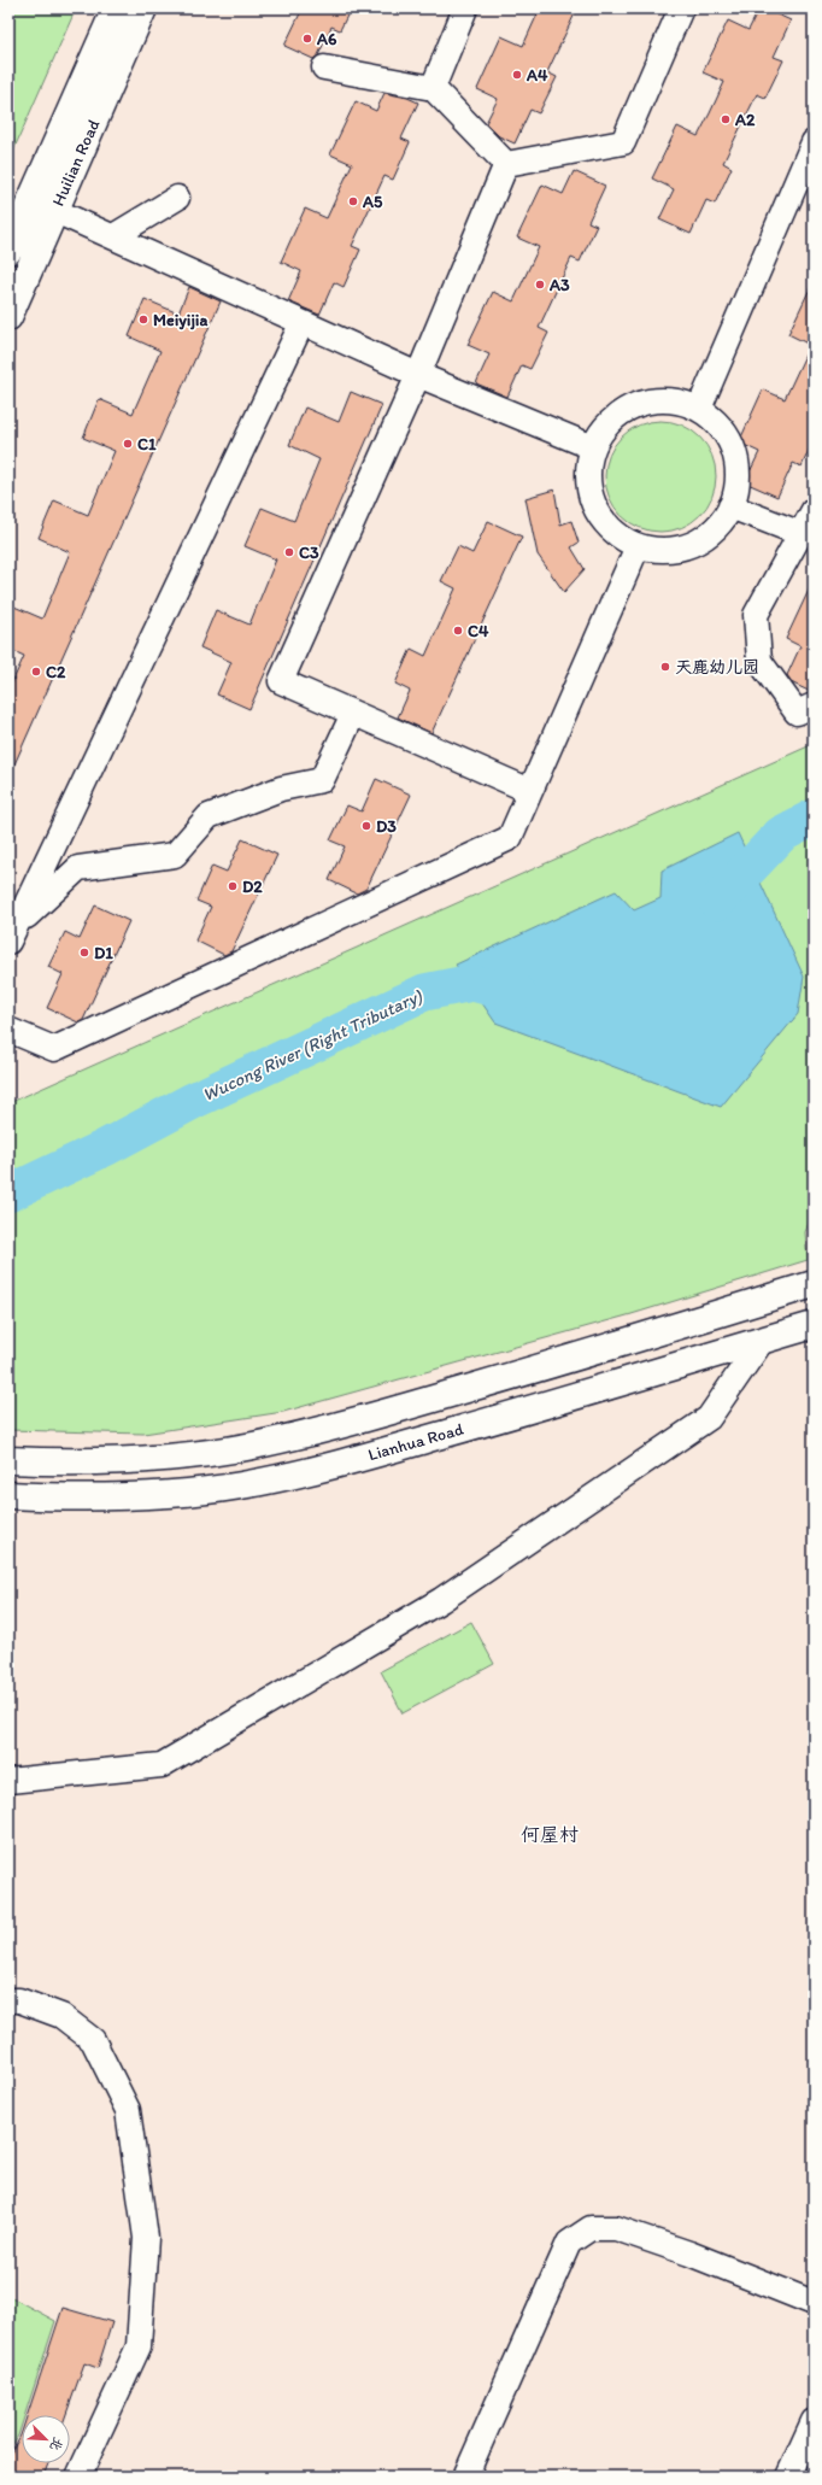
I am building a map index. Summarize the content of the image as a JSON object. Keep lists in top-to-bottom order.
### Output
{
  "streets": {
    "street": ["Huilian Road", "Lianhua Road"]
  },
  "districts": ["何屋村"],
  "water": ["Wucong River (Right Tributary)"],
  "places": [
    "A6",
    "A4",
    "A2",
    "A5",
    "A3",
    "Meiyijia",
    "C1",
    "C3",
    "C4",
    "天鹿幼儿园",
    "C2",
    "D3",
    "D2",
    "D1"
  ],
  "north": "bottom right"
}
